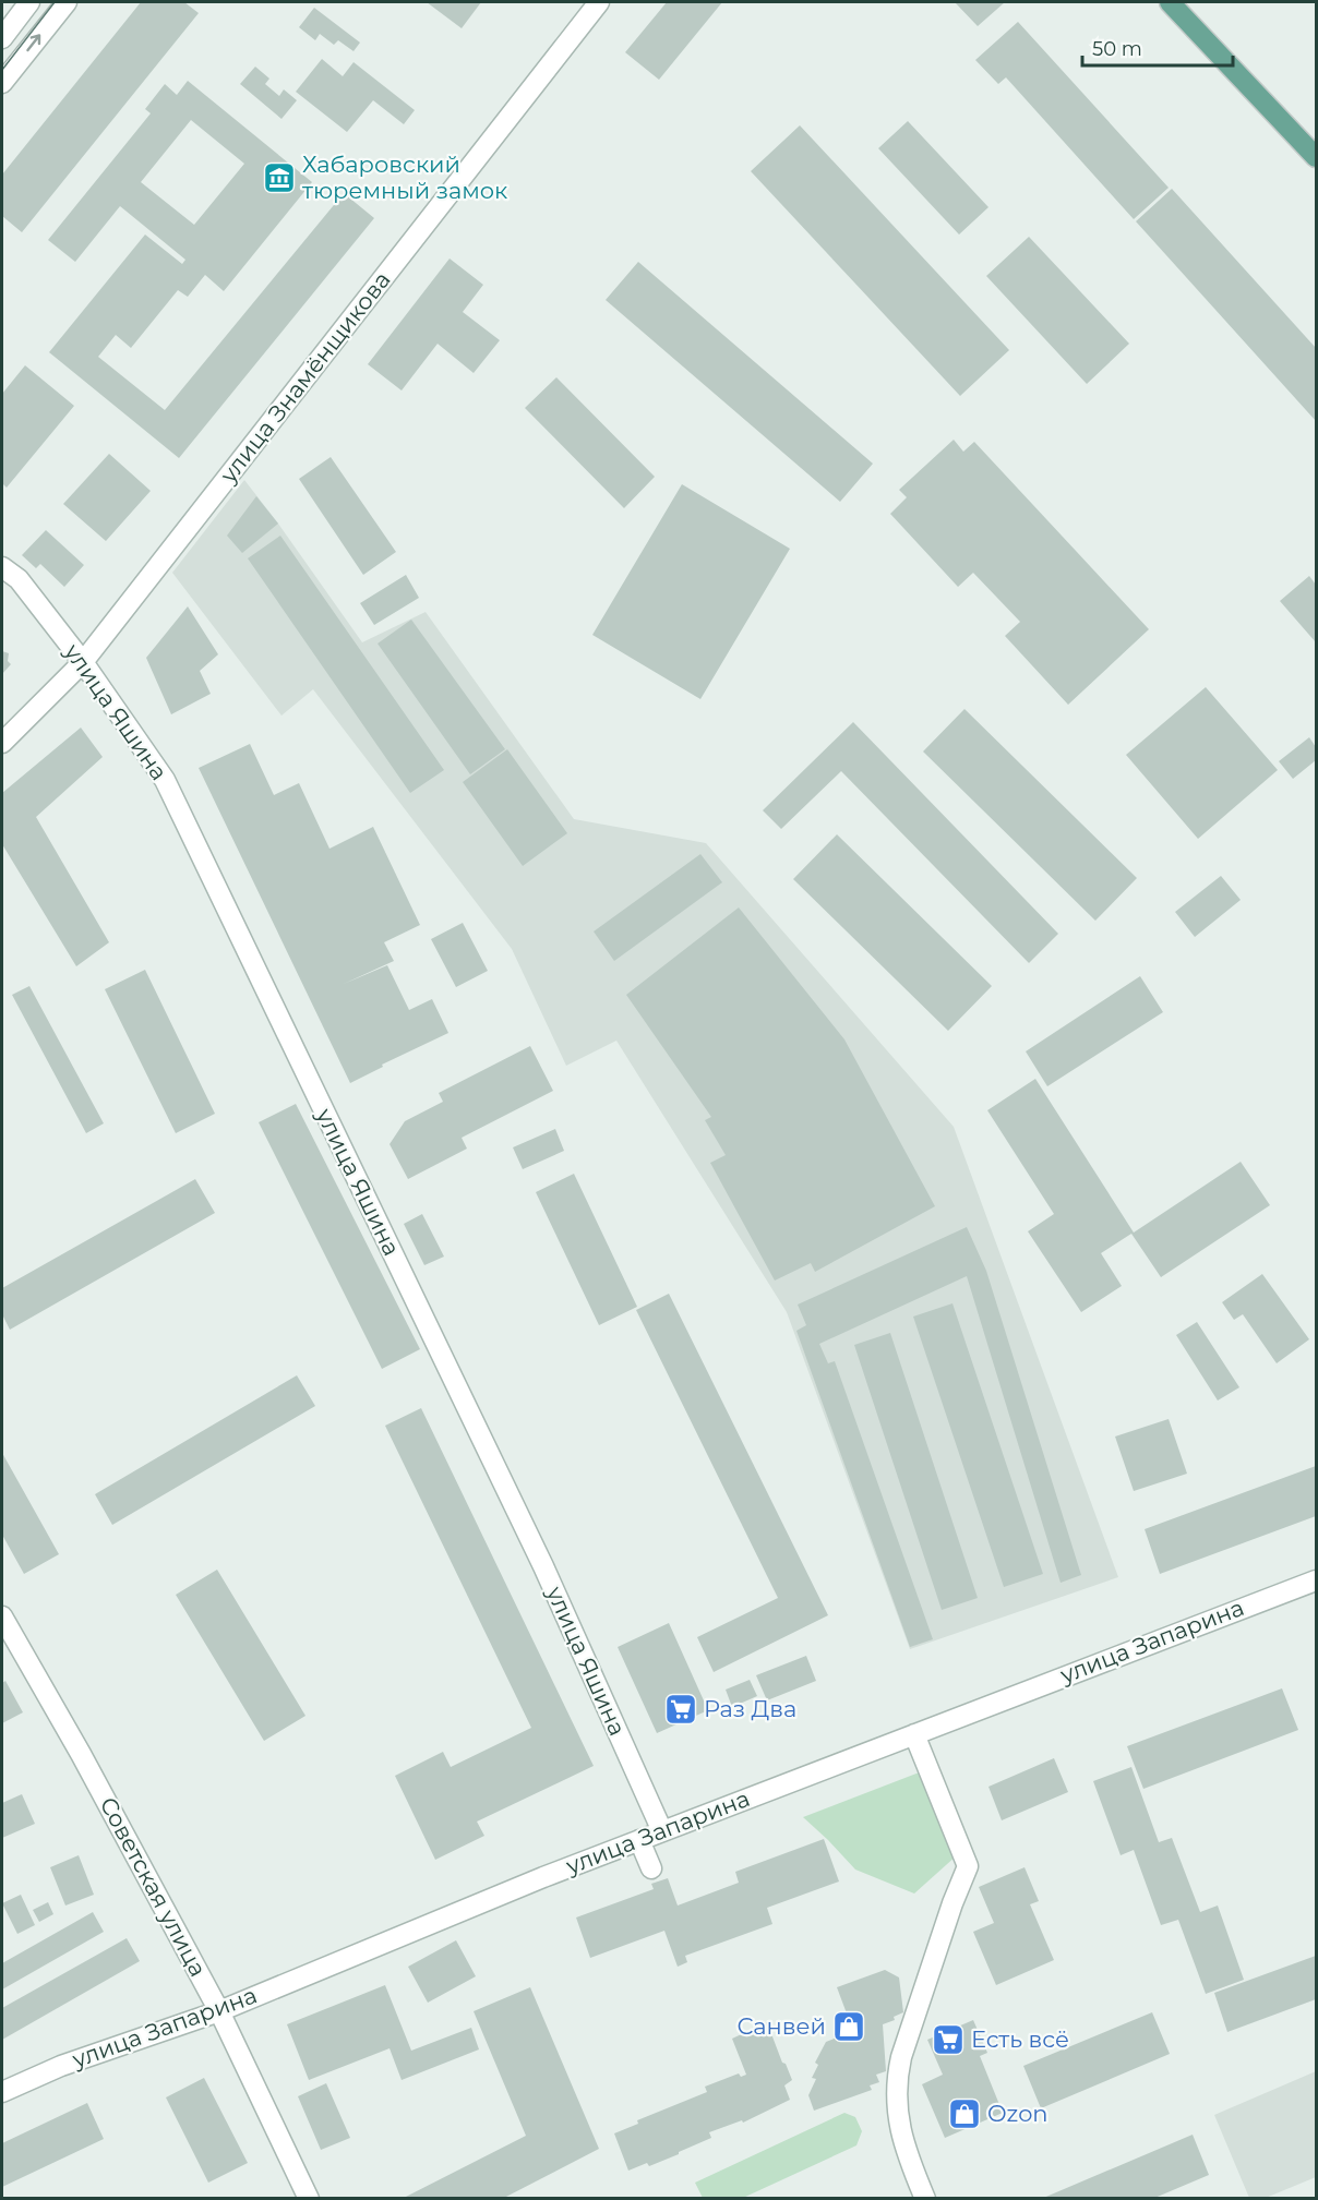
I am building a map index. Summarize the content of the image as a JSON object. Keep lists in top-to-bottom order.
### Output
{
  "streets": {
    "street": [
      "улица Знамёнщикова",
      "улица Яшина",
      "улица Запарина",
      "Советская улица"
    ]
  },
  "crossings": [
    ["улица Знамёнщикова", "улица Яшина"],
    ["улица Яшина", "улица Запарина"],
    ["улица Запарина", "Советская улица"]
  ],
  "places": {
    "museum": ["Хабаровский тюремный замок"],
    "supermarket": ["Раз Два", "Есть всё"],
    "shop": ["Санвей", "Ozon"]
  },
  "scale_bar": "50 m"
}
